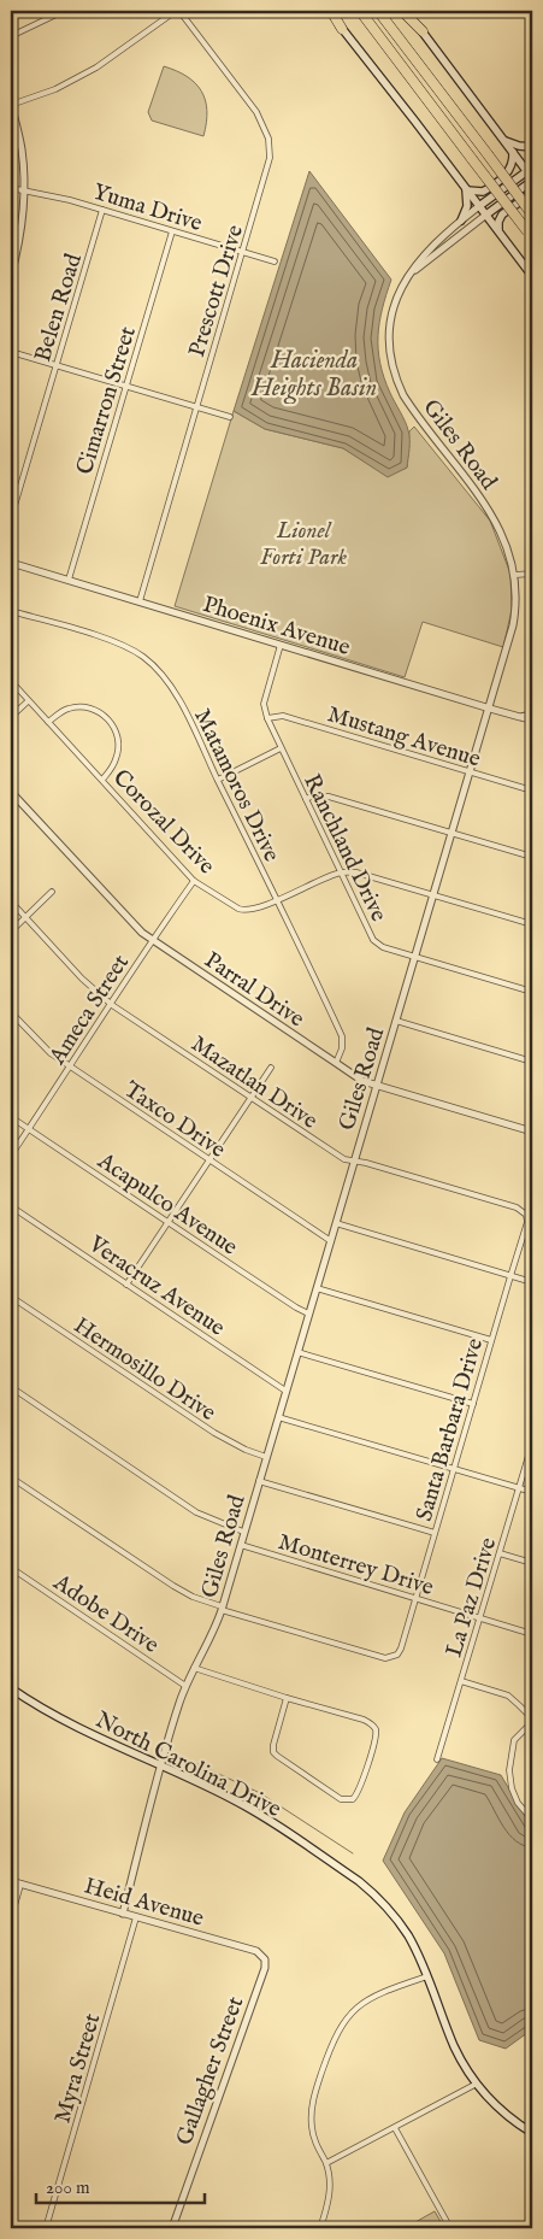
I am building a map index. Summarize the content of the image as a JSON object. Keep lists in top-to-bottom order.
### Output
{
  "streets": {
    "main road": ["North Carolina Drive"],
    "street": [
      "Yuma Drive",
      "Prescott Drive",
      "Belen Road",
      "Cimarron Street",
      "Giles Road",
      "Phoenix Avenue",
      "Mustang Avenue",
      "Matamoros Drive",
      "Corozal Drive",
      "Ranchland Drive",
      "Parral Drive",
      "Ameca Street",
      "Mazatlan Drive",
      "Taxco Drive",
      "Acapulco Avenue",
      "Veracruz Avenue",
      "Hermosillo Drive",
      "Santa Barbara Drive",
      "Monterrey Drive",
      "La Paz Drive",
      "Adobe Drive",
      "Heid Avenue",
      "Myra Street",
      "Gallagher Street"
    ]
  },
  "crossings": [
    ["Yuma Drive", "Prescott Drive"],
    ["Yuma Drive", "Belen Road"],
    ["Yuma Drive", "Cimarron Street"],
    ["Prescott Drive", "Phoenix Avenue"],
    ["Cimarron Street", "Phoenix Avenue"],
    ["Giles Road", "Phoenix Avenue"],
    ["Giles Road", "Mustang Avenue"],
    ["Giles Road", "Ranchland Drive"],
    ["Giles Road", "Parral Drive"],
    ["Giles Road", "Mazatlan Drive"],
    ["Giles Road", "Taxco Drive"],
    ["Giles Road", "Acapulco Avenue"],
    ["Giles Road", "Veracruz Avenue"],
    ["Giles Road", "Hermosillo Drive"],
    ["Giles Road", "Santa Barbara Drive"],
    ["Giles Road", "Monterrey Drive"],
    ["Giles Road", "Adobe Drive"],
    ["Giles Road", "North Carolina Drive"],
    ["Giles Road", "Heid Avenue"],
    ["Phoenix Avenue", "Ranchland Drive"],
    ["Mustang Avenue", "Ranchland Drive"],
    ["Matamoros Drive", "Corozal Drive"],
    ["Matamoros Drive", "Parral Drive"],
    ["Corozal Drive", "Ranchland Drive"],
    ["Corozal Drive", "Ameca Street"],
    ["Parral Drive", "Ameca Street"],
    ["Ameca Street", "Mazatlan Drive"],
    ["Ameca Street", "Taxco Drive"],
    ["Ameca Street", "Acapulco Avenue"],
    ["Mazatlan Drive", "Santa Barbara Drive"],
    ["Santa Barbara Drive", "Monterrey Drive"],
    ["Monterrey Drive", "La Paz Drive"],
    ["Heid Avenue", "Myra Street"],
    ["Heid Avenue", "Gallagher Street"]
  ],
  "water": ["Hacienda Heights Basin"],
  "parks": ["Lionel Forti Park"],
  "scale_bar": "200 m"
}
